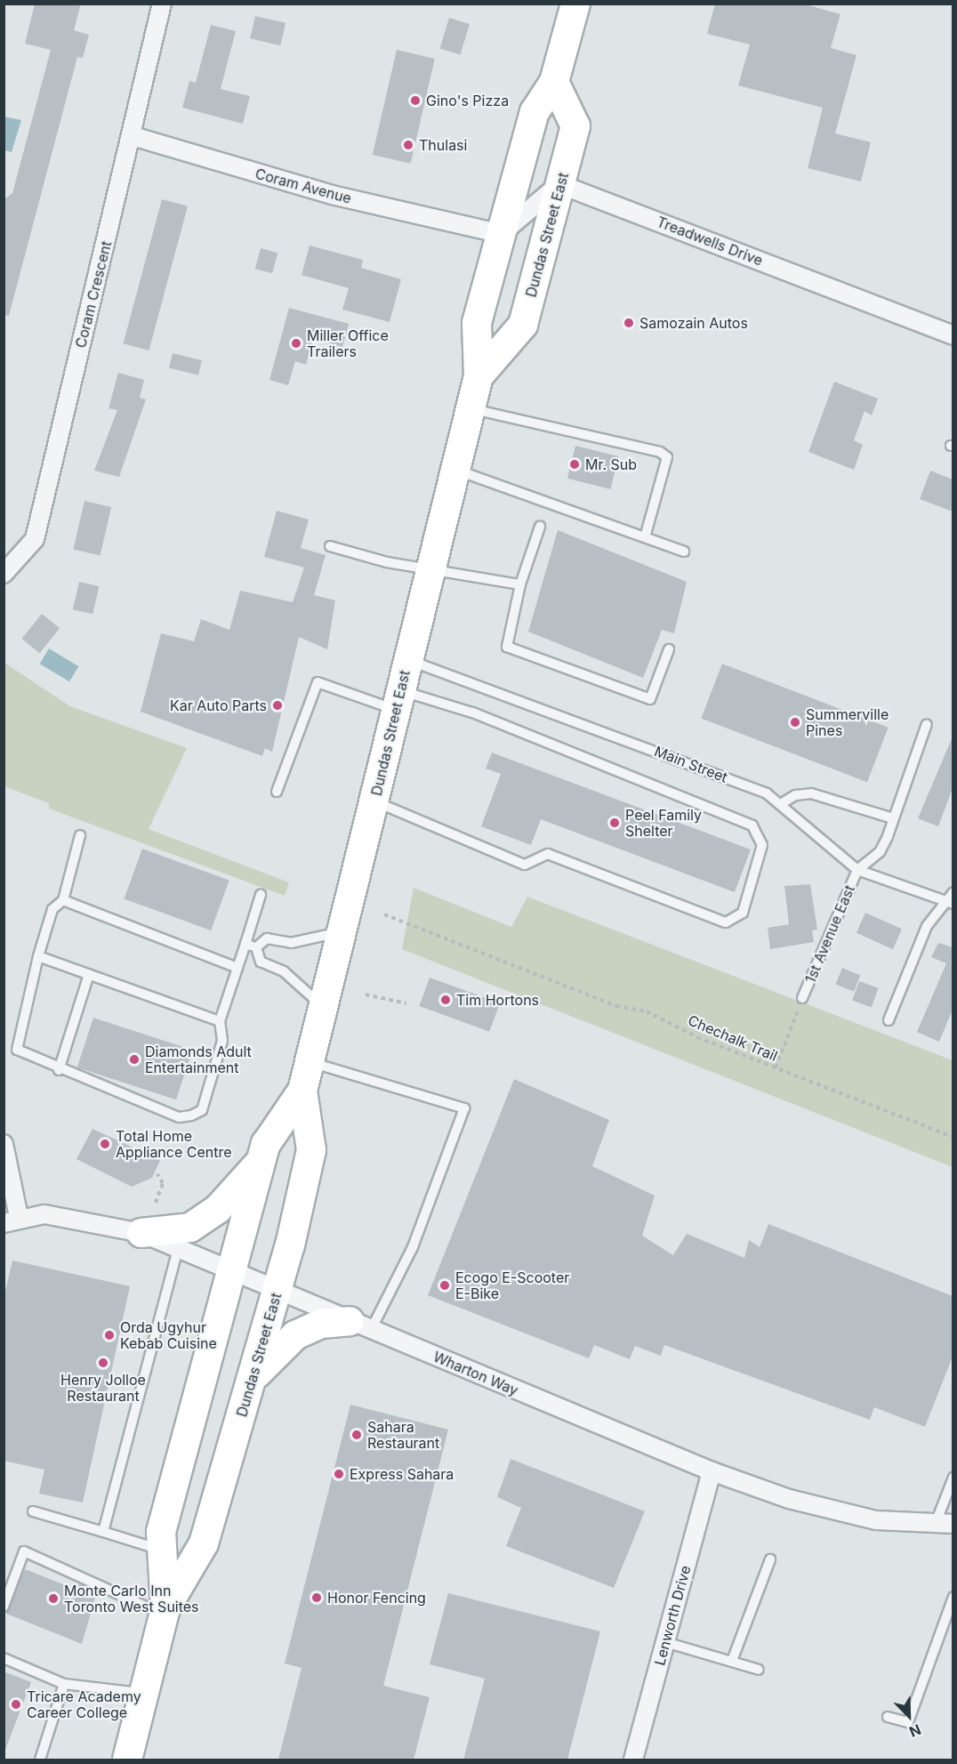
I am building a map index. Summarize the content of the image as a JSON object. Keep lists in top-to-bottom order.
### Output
{
  "streets": {
    "main road": ["Dundas Street East"],
    "street": [
      "Coram Avenue",
      "Treadwells Drive",
      "Coram Crescent",
      "Wharton Way",
      "Lenworth Drive"
    ],
    "lane": ["Main Street", "1st Avenue East"],
    "path": ["Chechalk Trail"]
  },
  "crossings": [
    ["Coram Avenue", "Dundas Street East"],
    ["Coram Avenue", "Coram Crescent"],
    ["Dundas Street East", "Treadwells Drive"],
    ["Dundas Street East", "Main Street"],
    ["Dundas Street East", "Wharton Way"],
    ["Main Street", "1st Avenue East"],
    ["Wharton Way", "Lenworth Drive"]
  ],
  "places": [
    "Gino's Pizza",
    "Thulasi",
    "Samozain Autos",
    "Miller Office Trailers",
    "Mr. Sub",
    "Kar Auto Parts",
    "Summerville Pines",
    "Peel Family Shelter",
    "Tim Hortons",
    "Diamonds Adult Entertainment",
    "Total Home Appliance Centre",
    "Ecogo E-Scooter E-Bike",
    "Orda Ugyhur Kebab Cuisine",
    "Henry Jolloe Restaurant",
    "Sahara Restaurant",
    "Express Sahara",
    "Honor Fencing",
    "Monte Carlo Inn Toronto West Suites",
    "Tricare Academy Career College"
  ],
  "north": "bottom right"
}
